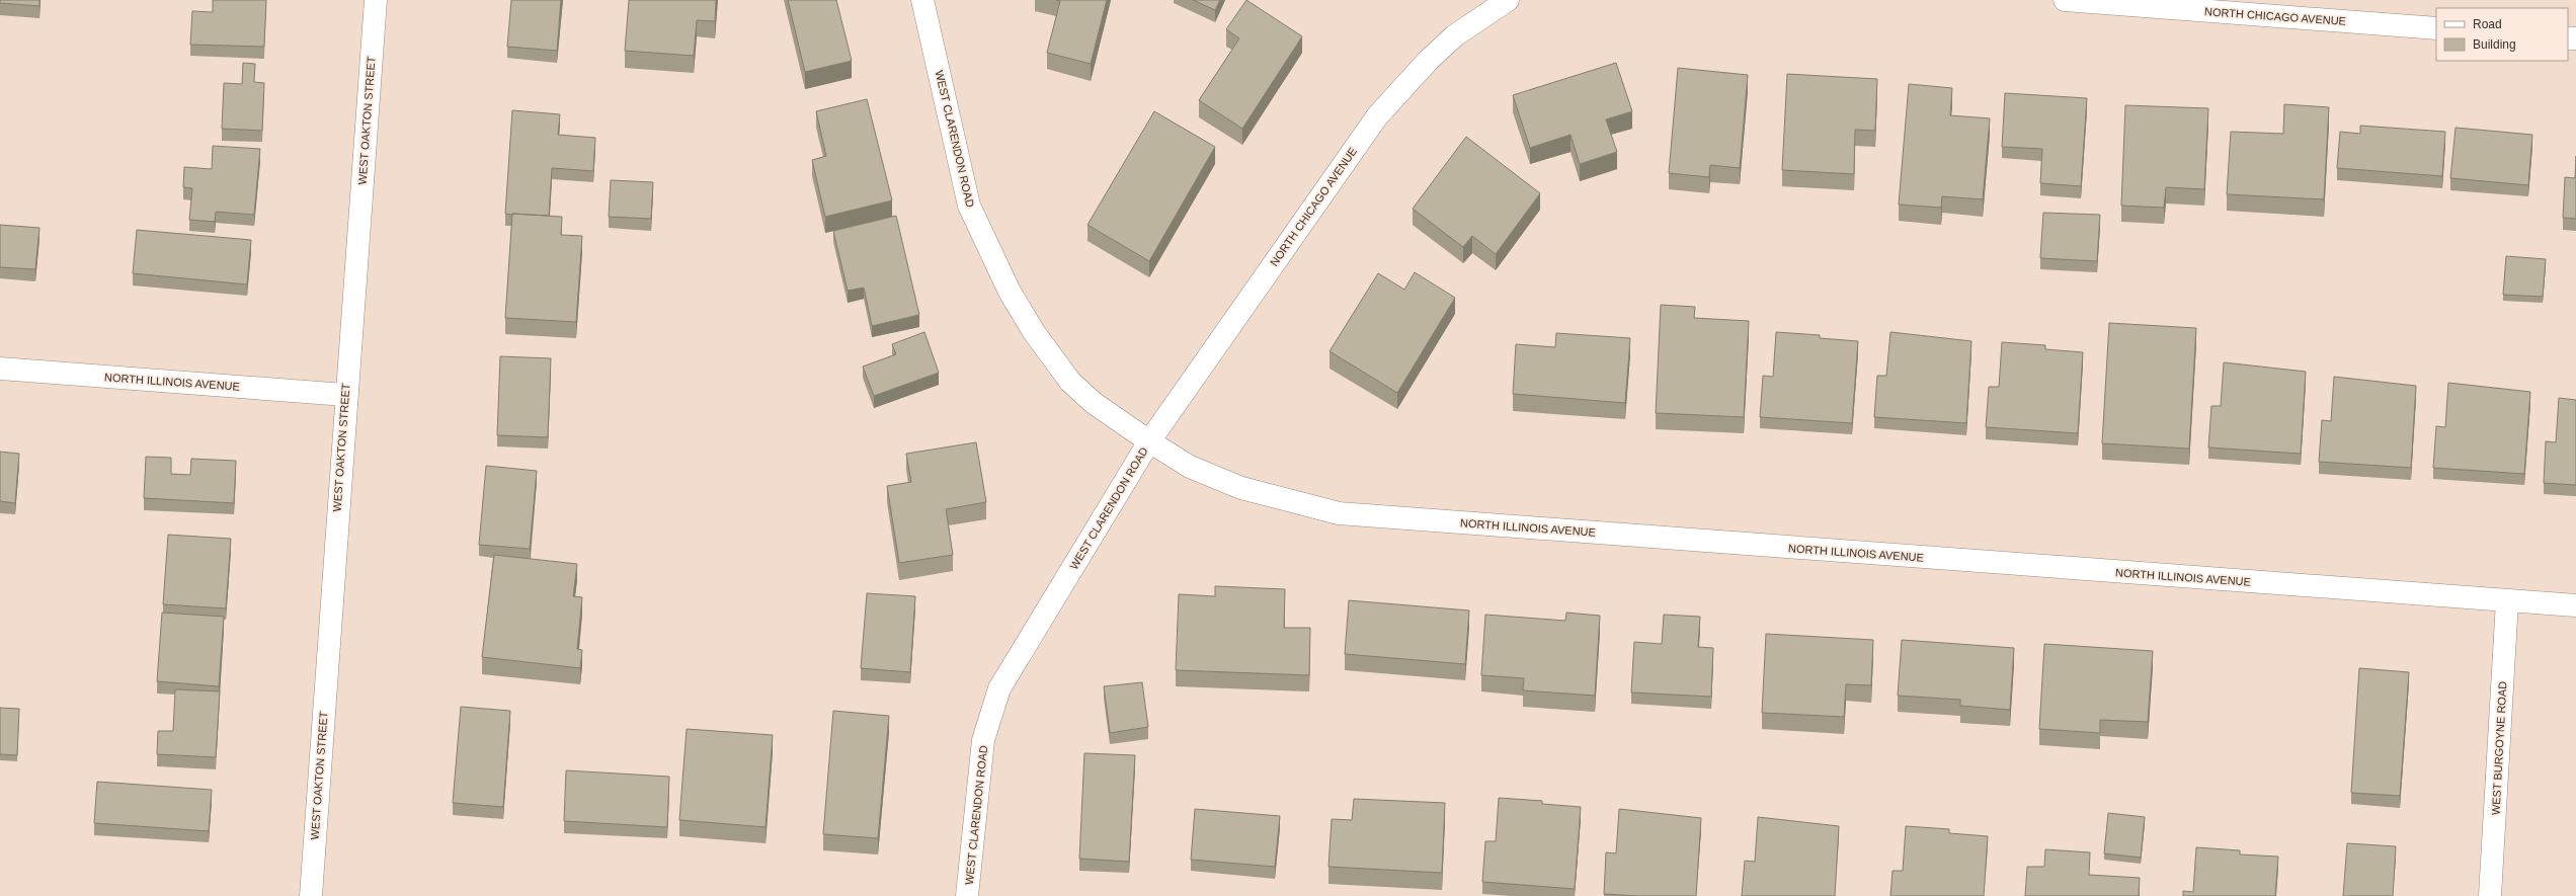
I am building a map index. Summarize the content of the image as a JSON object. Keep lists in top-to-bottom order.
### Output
{
  "streets": {
    "street": [
      "NORTH CHICAGO AVENUE",
      "WEST OAKTON STREET",
      "WEST CLARENDON ROAD",
      "NORTH ILLINOIS AVENUE",
      "WEST BURGOYNE ROAD"
    ]
  },
  "crossings": [
    ["NORTH CHICAGO AVENUE", "WEST CLARENDON ROAD"],
    ["NORTH CHICAGO AVENUE", "NORTH ILLINOIS AVENUE"],
    ["WEST OAKTON STREET", "NORTH ILLINOIS AVENUE"],
    ["WEST CLARENDON ROAD", "NORTH ILLINOIS AVENUE"],
    ["NORTH ILLINOIS AVENUE", "WEST BURGOYNE ROAD"]
  ],
  "legend": ["Road", "Building"]
}
